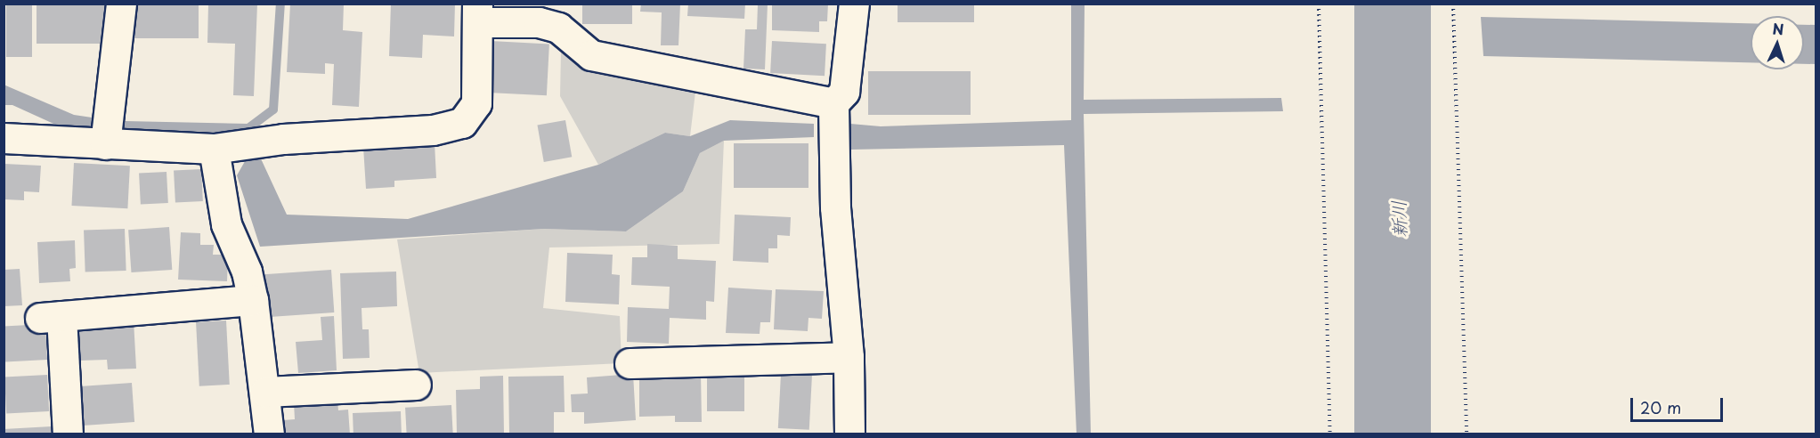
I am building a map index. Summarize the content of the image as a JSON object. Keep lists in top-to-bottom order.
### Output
{
  "water": ["新川"],
  "scale_bar": "20 m",
  "north": "top"
}
